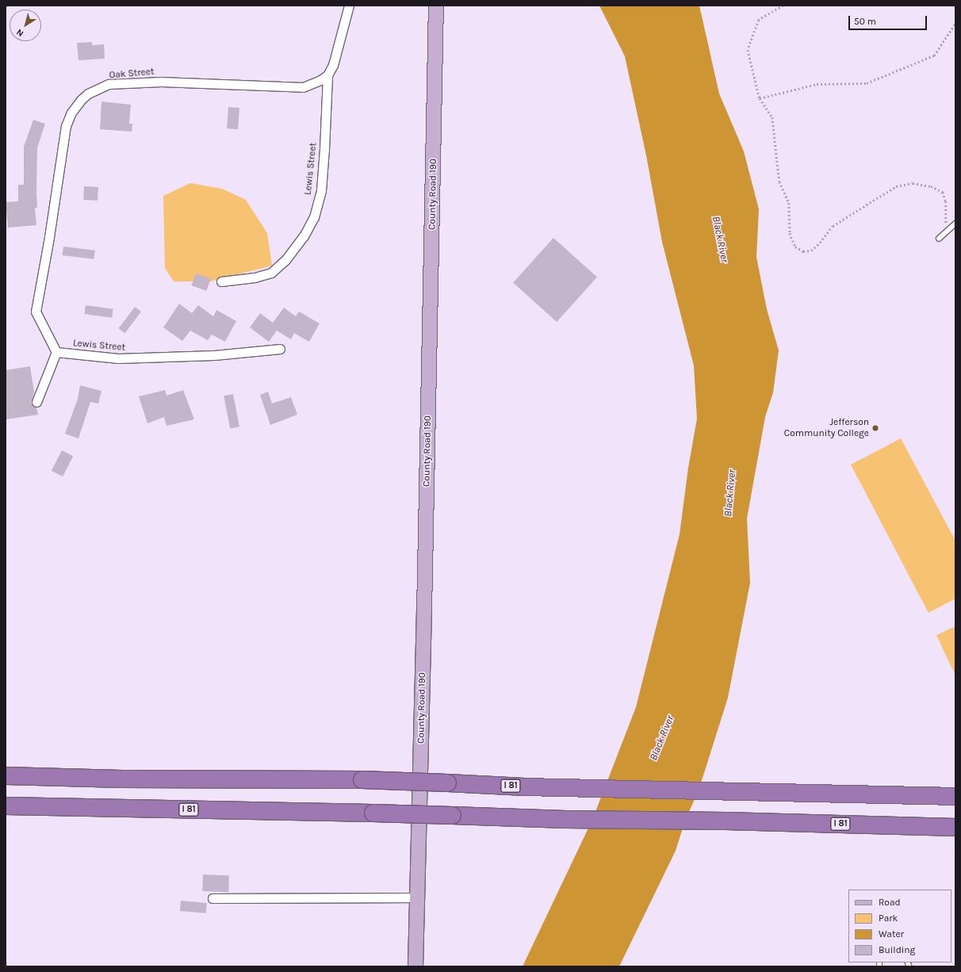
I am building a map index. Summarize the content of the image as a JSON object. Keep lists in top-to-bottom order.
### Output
{
  "streets": {
    "highway": ["I 81"],
    "main road": ["County Road 190"],
    "street": ["Oak Street", "Lewis Street"]
  },
  "crossings": [
    ["Oak Street", "Lewis Street"]
  ],
  "water": ["Black River"],
  "places": ["Jefferson Community College"],
  "legend": [
    "Road",
    "Park",
    "Water",
    "Building"
  ],
  "scale_bar": "50 m",
  "north": "bottom left"
}
